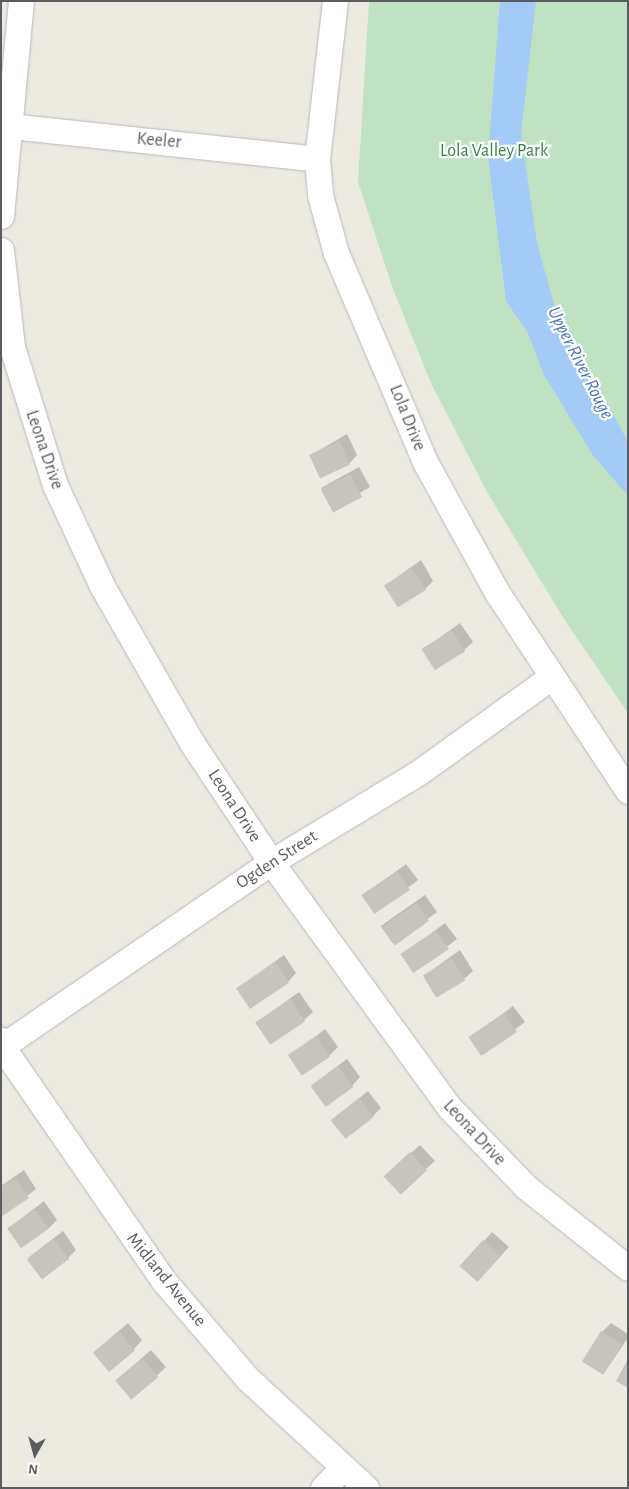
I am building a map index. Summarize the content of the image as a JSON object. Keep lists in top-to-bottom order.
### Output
{
  "streets": {
    "street": [
      "Keeler",
      "Lola Drive",
      "Leona Drive",
      "Ogden Street",
      "Midland Avenue"
    ]
  },
  "crossings": [
    ["Keeler", "Lola Drive"],
    ["Lola Drive", "Ogden Street"],
    ["Leona Drive", "Ogden Street"],
    ["Ogden Street", "Midland Avenue"]
  ],
  "water": ["Upper River Rouge"],
  "parks": ["Lola Valley Park"],
  "north": "bottom"
}
